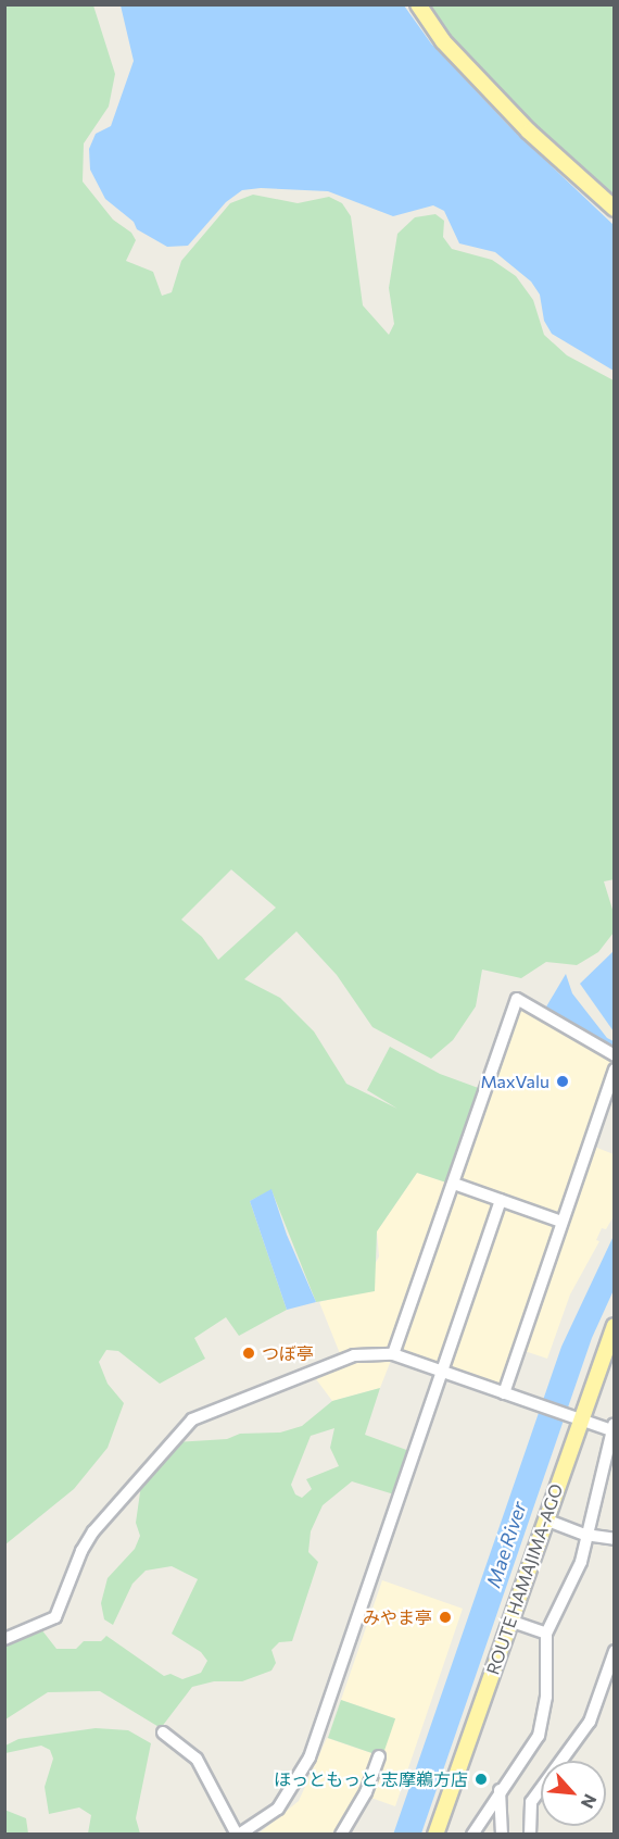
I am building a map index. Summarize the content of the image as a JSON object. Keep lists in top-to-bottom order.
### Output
{
  "streets": {
    "main road": ["ROUTE HAMAJIMA-AGO"]
  },
  "water": ["Mae River"],
  "places": [
    "MaxValu",
    "つぼ亭",
    "みやま亭",
    "ほっともっと 志摩鵜方店"
  ],
  "north": "bottom right"
}
